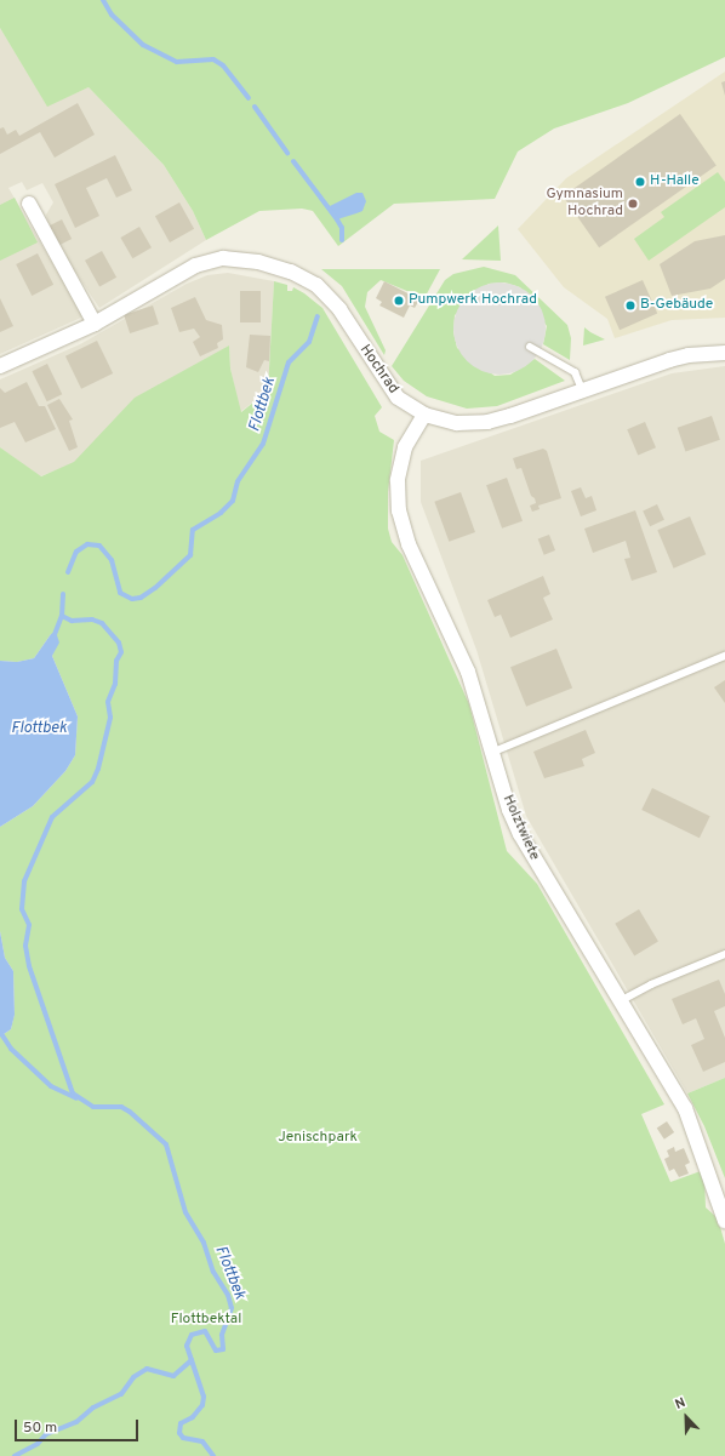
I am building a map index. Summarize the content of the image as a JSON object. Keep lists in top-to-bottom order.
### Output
{
  "streets": {
    "street": ["Hochrad", "Holztwiete"]
  },
  "crossings": [
    ["Hochrad", "Holztwiete"]
  ],
  "water": ["Flottbek"],
  "parks": ["Jenischpark", "Flottbektal"],
  "places": [
    "H-Halle",
    "Gymnasium Hochrad",
    "Pumpwerk Hochrad",
    "B-Gebäude"
  ],
  "scale_bar": "50 m",
  "north": "top left"
}
